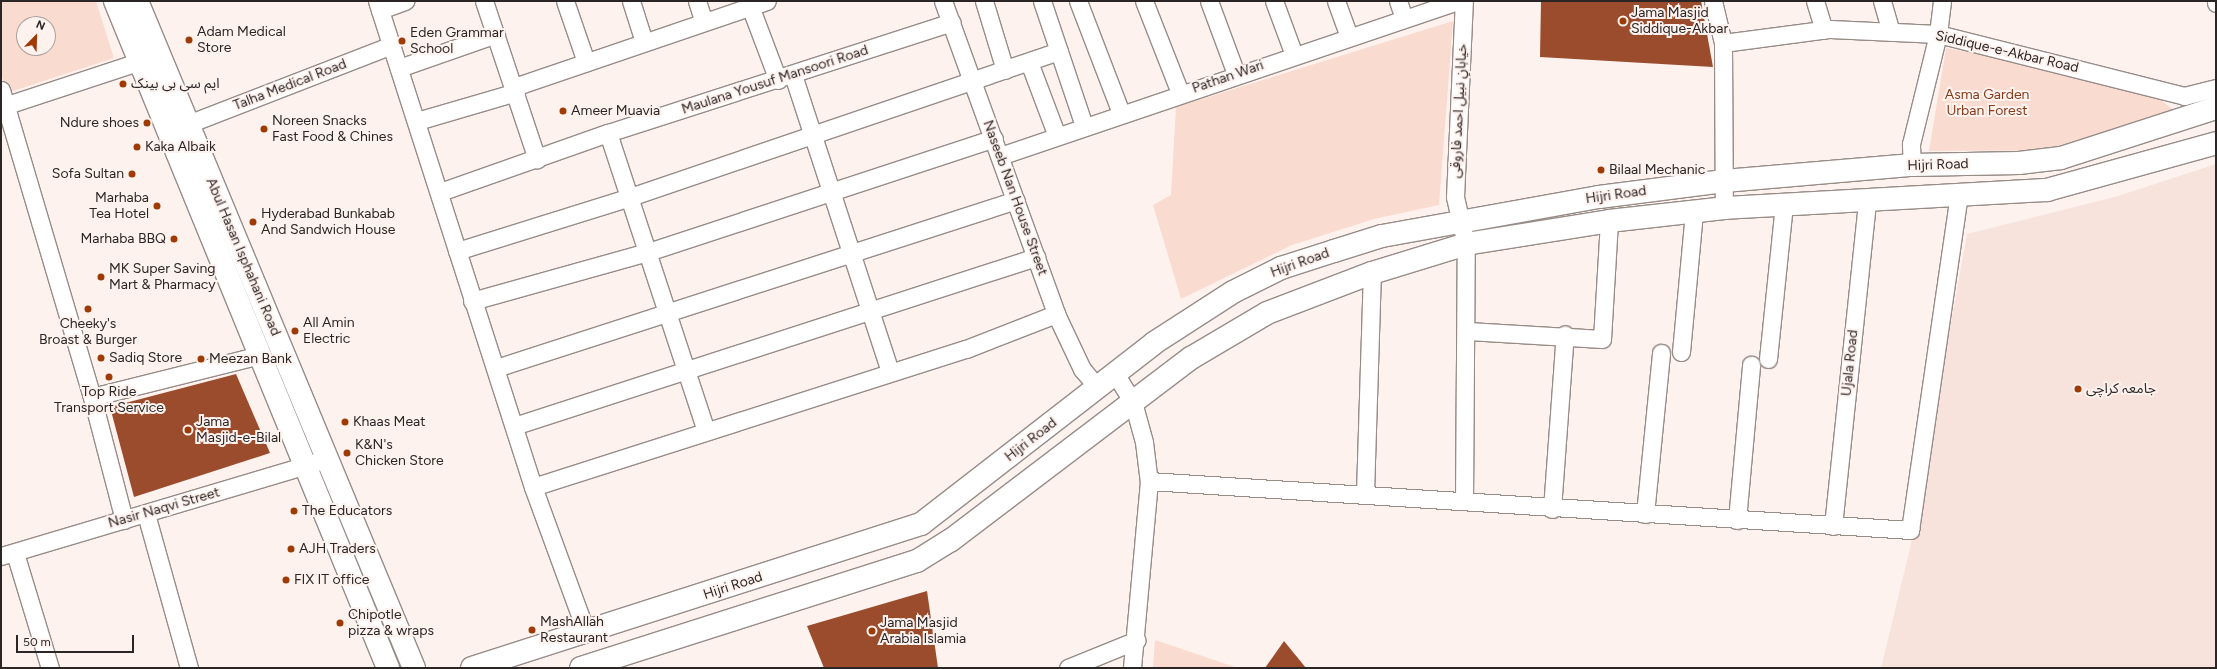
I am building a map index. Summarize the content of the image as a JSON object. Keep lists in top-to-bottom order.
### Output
{
  "streets": {
    "main road": ["Hijri Road", "Abul Hasan Isphahani Road"],
    "street": [
      "Siddique-e-Akbar Road",
      "Pathan Wari",
      "Maulana Yousuf Mansoori Road",
      "Talha Medical Road",
      "خیابانِ نبیل احمد فاروقی",
      "Naseeb Nan House Street",
      "Ujala Road",
      "Nasir Naqvi Street"
    ]
  },
  "crossings": [
    ["Pathan Wari", "Naseeb Nan House Street"],
    ["Maulana Yousuf Mansoori Road", "Naseeb Nan House Street"],
    ["Talha Medical Road", "Abul Hasan Isphahani Road"],
    ["خیابانِ نبیل احمد فاروقی", "Hijri Road"],
    ["Hijri Road", "Naseeb Nan House Street"],
    ["Hijri Road", "Ujala Road"],
    ["Abul Hasan Isphahani Road", "Nasir Naqvi Street"]
  ],
  "parks": ["Asma Garden Urban Forest"],
  "places": [
    "Jama Masjid Siddique-Akbar",
    "Adam Medical Store",
    "Eden Grammar School",
    "ایم سی بی بینک",
    "Ameer Muavia",
    "Ndure shoes",
    "Noreen Snacks Fast Food & Chines",
    "Kaka Albaik",
    "Bilaal Mechanic",
    "Sofa Sultan",
    "Marhaba Tea Hotel",
    "Hyderabad Bunkabab And Sandwich House",
    "Marhaba BBQ",
    "MK Super Saving Mart & Pharmacy",
    "Cheeky's Broast & Burger",
    "All Amin Electric",
    "Sadiq Store",
    "Meezan Bank",
    "Top Ride Transport Service",
    "جامعہ کراچی",
    "Khaas Meat",
    "Jama Masjid-e-Bilal",
    "K&N's Chicken Store",
    "The Educators",
    "AJH Traders",
    "FIX IT office",
    "Chipotle pizza & wraps",
    "MashAllah Restaurant",
    "Jama Masjid Arabia Islamia"
  ],
  "scale_bar": "50 m",
  "north": "top right"
}
